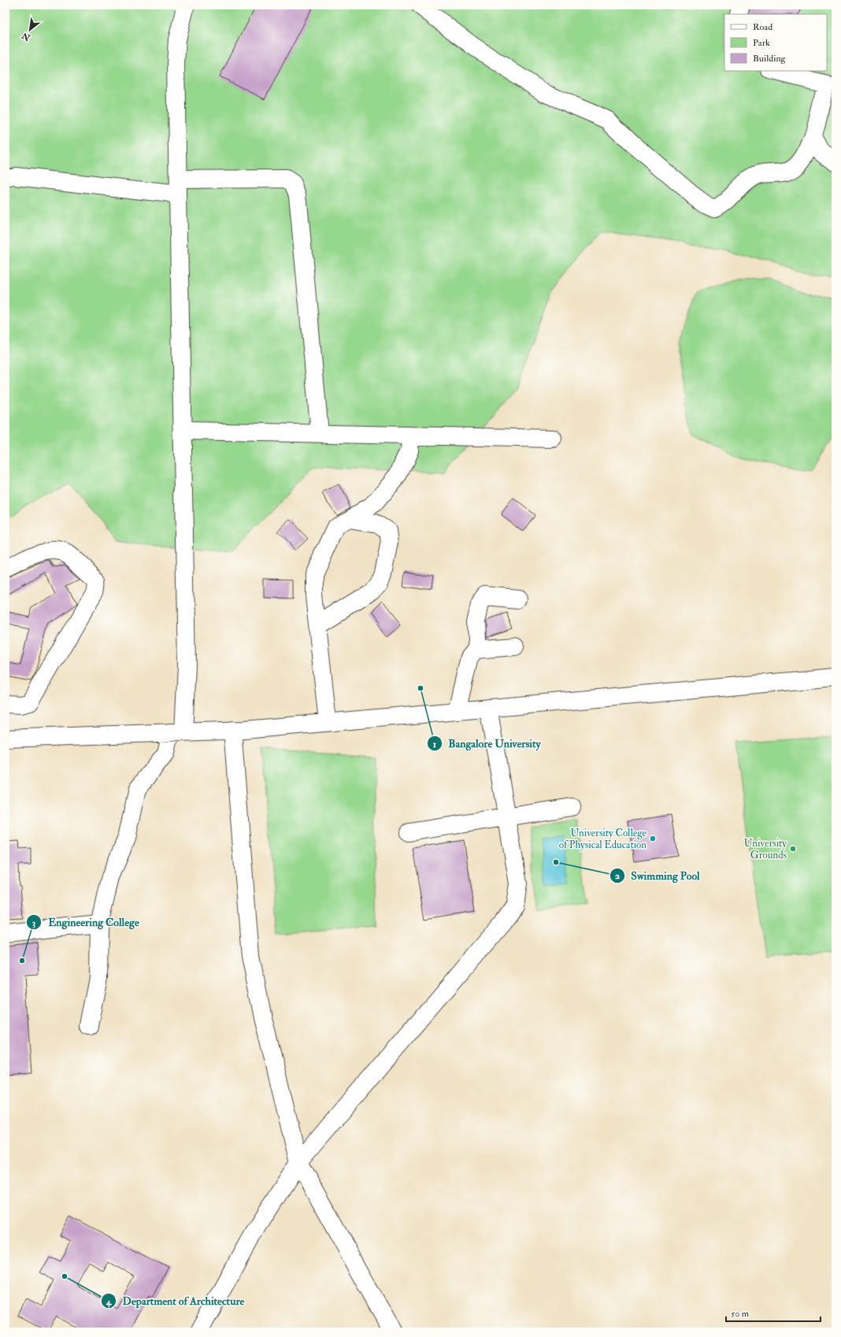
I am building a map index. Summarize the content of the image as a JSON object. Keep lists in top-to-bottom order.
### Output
{
  "places": [
    "Bangalore University",
    "University College of Physical Education",
    "University Grounds",
    "Swimming Pool",
    "Engineering College",
    "Department of Architecture"
  ],
  "legend": ["Road", "Park", "Building"],
  "scale_bar": "50 m",
  "north": "bottom left"
}
